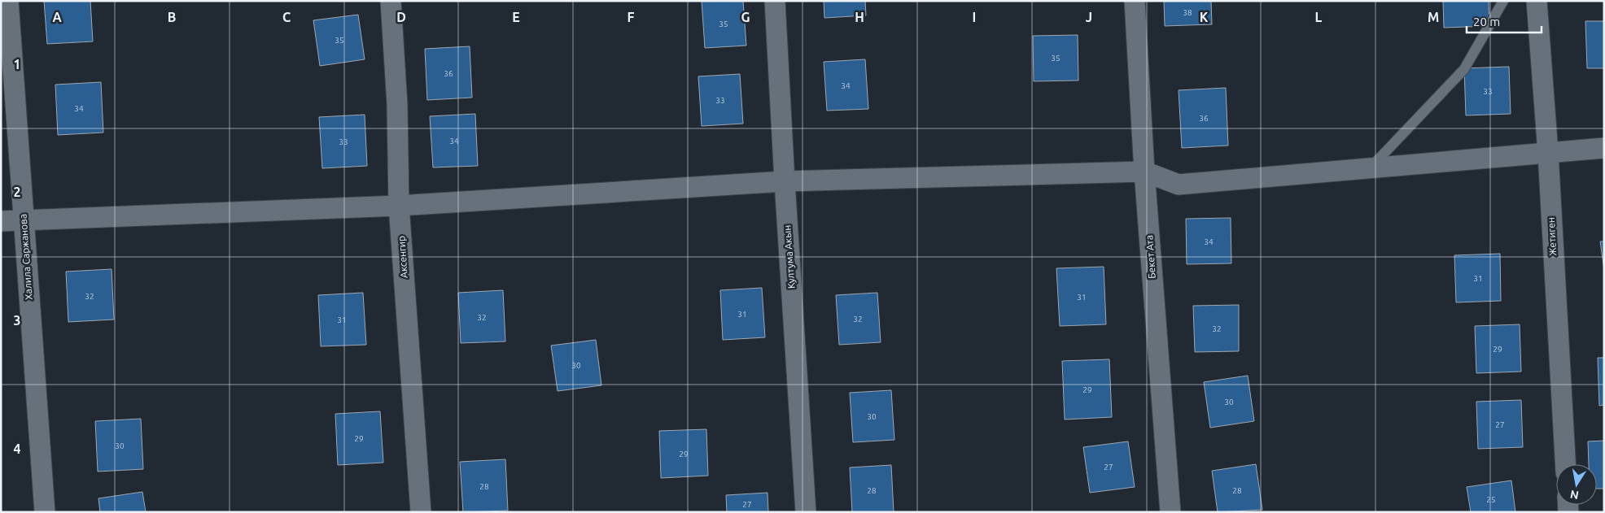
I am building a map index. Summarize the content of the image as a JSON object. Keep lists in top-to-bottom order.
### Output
{
  "streets": {
    "street": [
      "Жетиген",
      "Халила Саржанова",
      "Аксенгир",
      "Култума Акын",
      "Бекет Ата"
    ]
  },
  "house_numbers": [
    "38",
    "35",
    "35",
    "35",
    "36",
    "34",
    "33",
    "33",
    "34",
    "36",
    "34",
    "33",
    "34",
    "31",
    "32",
    "31",
    "31",
    "32",
    "32",
    "31",
    "32",
    "29",
    "30",
    "29",
    "30",
    "30",
    "27",
    "29",
    "30",
    "29",
    "27",
    "28",
    "28",
    "28",
    "25",
    "27"
  ],
  "scale_bar": "20 m",
  "north": "bottom",
  "grid": {
    "columns": [
      "A",
      "B",
      "C",
      "D",
      "E",
      "F",
      "G",
      "H",
      "I",
      "J",
      "K",
      "L",
      "M"
    ],
    "rows": [
      "1",
      "2",
      "3",
      "4"
    ]
  }
}
